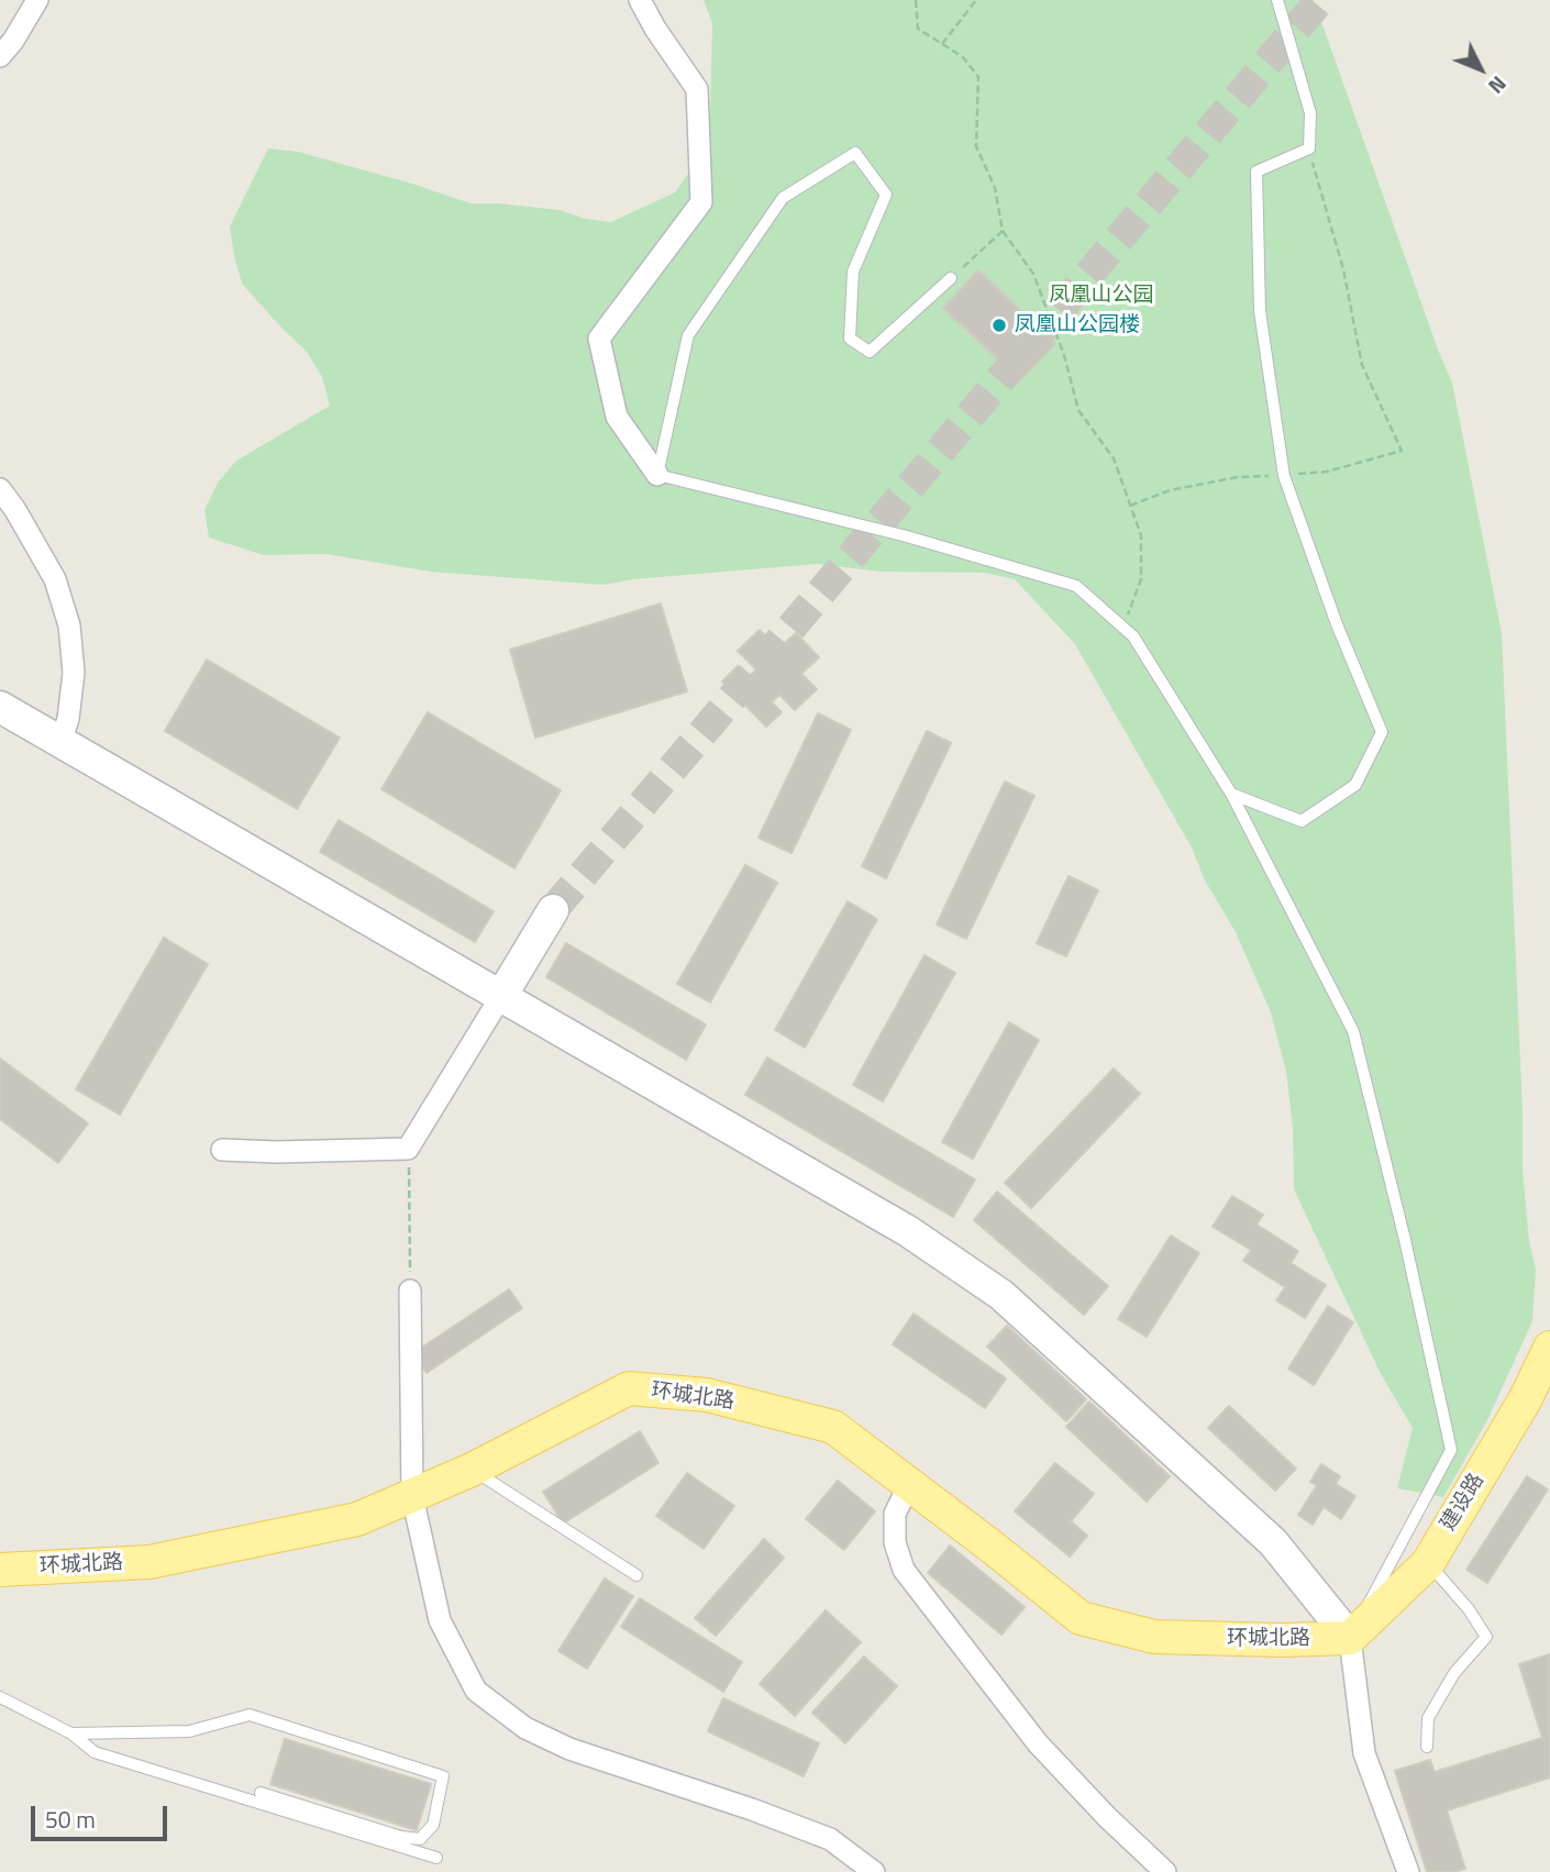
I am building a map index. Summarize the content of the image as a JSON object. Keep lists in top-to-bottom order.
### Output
{
  "streets": {
    "main road": ["环城北路", "建设路"]
  },
  "crossings": [
    ["环城北路", "建设路"]
  ],
  "parks": ["凤凰山公园"],
  "places": ["凤凰山公园楼"],
  "scale_bar": "50 m",
  "north": "bottom right"
}
